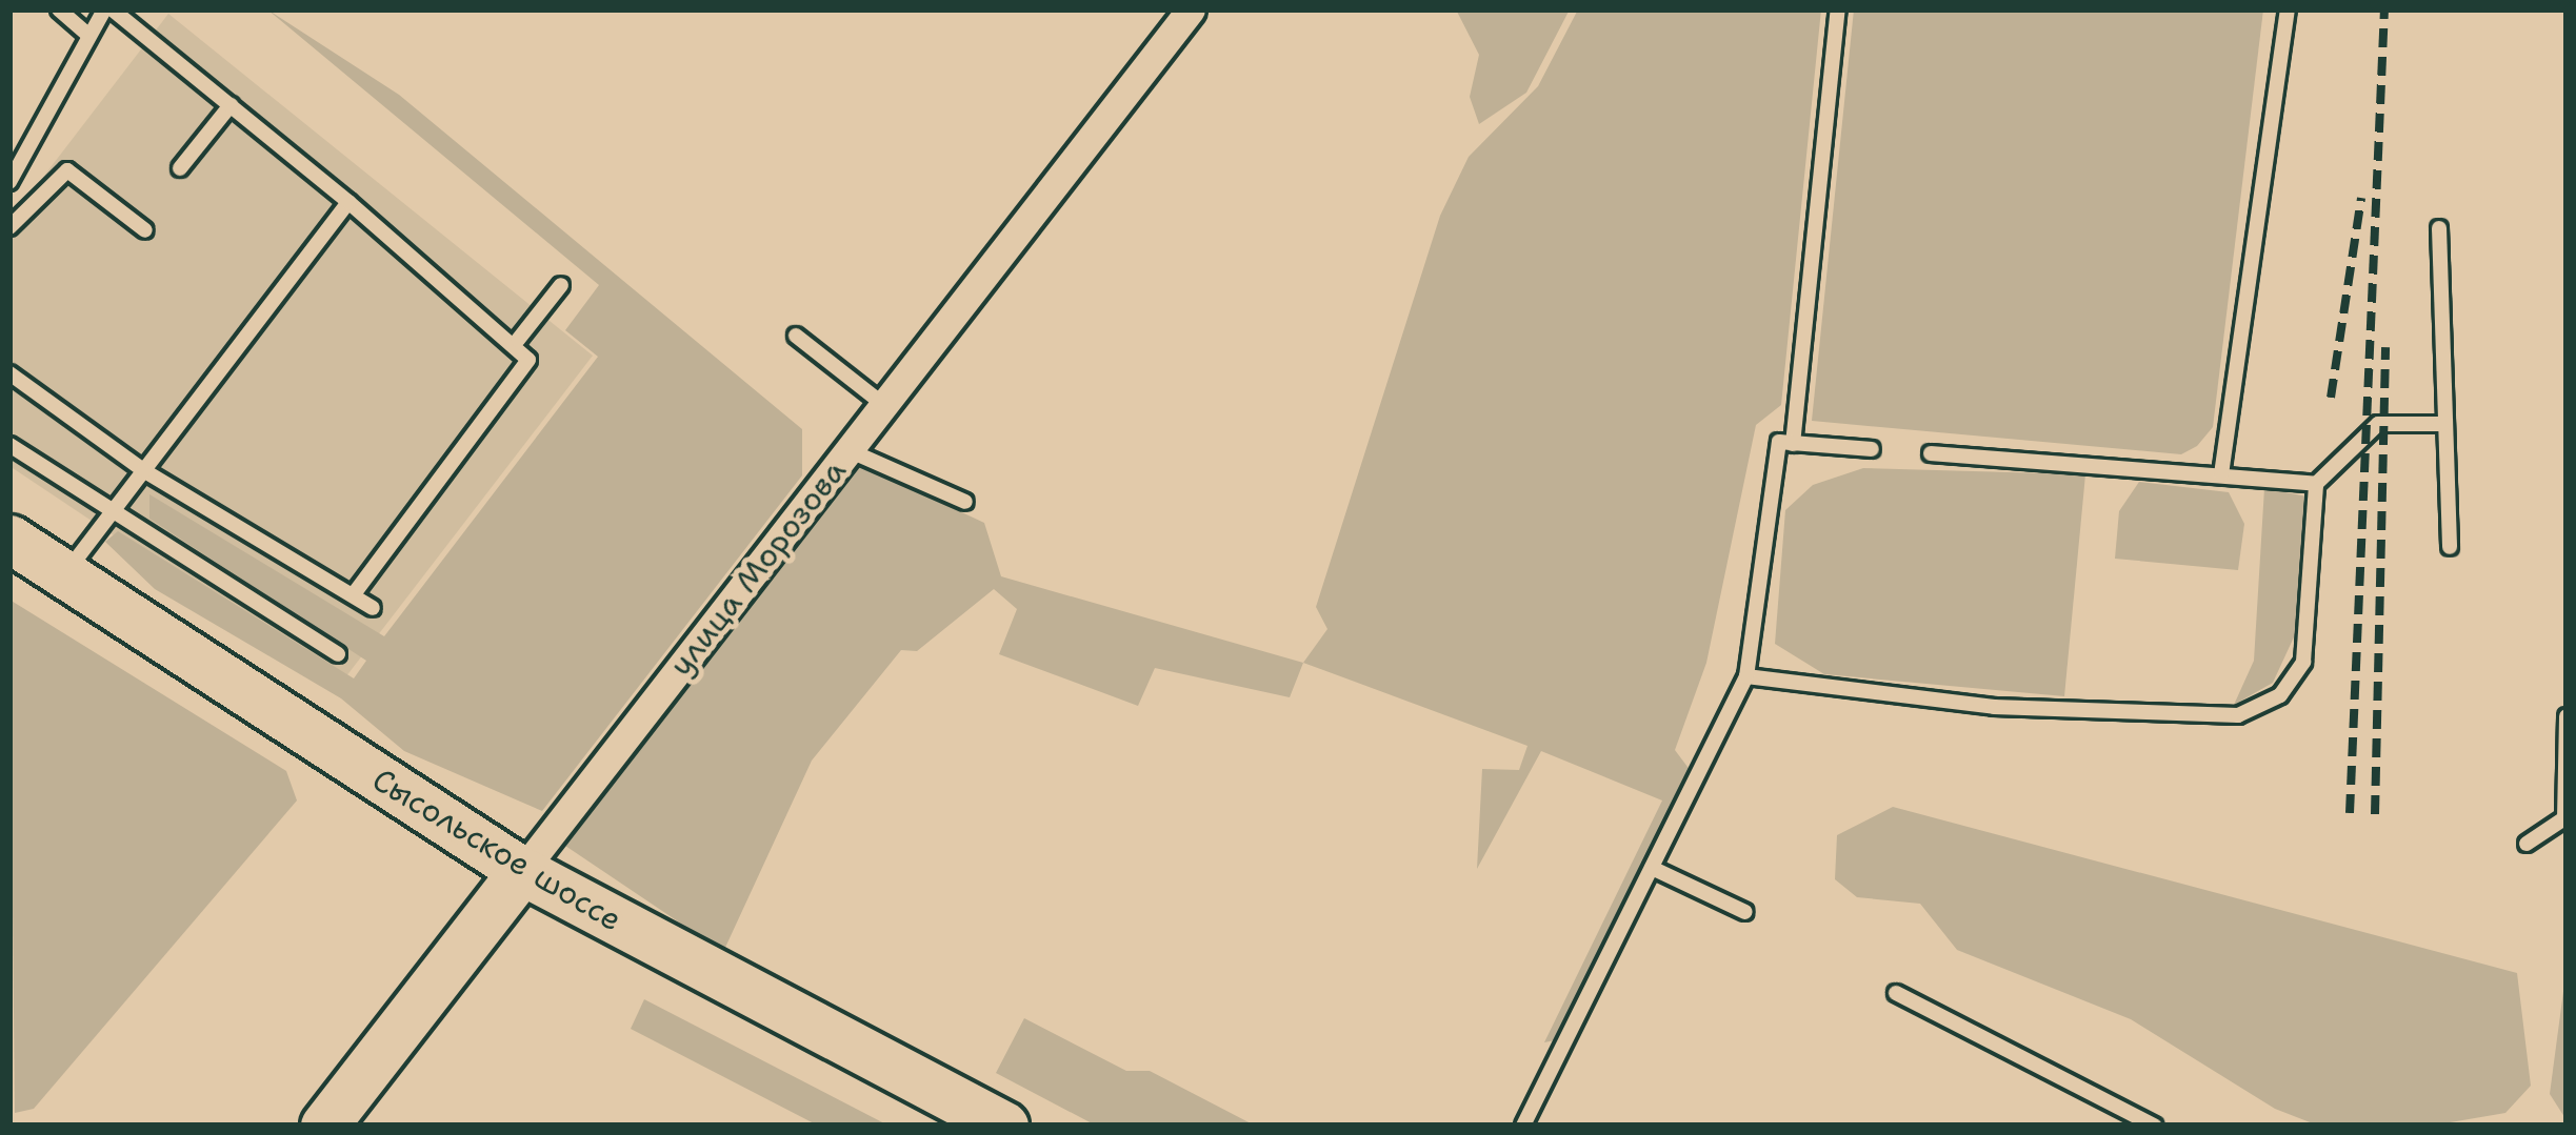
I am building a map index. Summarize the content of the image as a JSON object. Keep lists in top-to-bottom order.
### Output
{
  "streets": {
    "main road": ["улица Морозова", "Сысольское шоссе"]
  },
  "crossings": [
    ["улица Морозова", "Сысольское шоссе"]
  ]
}
